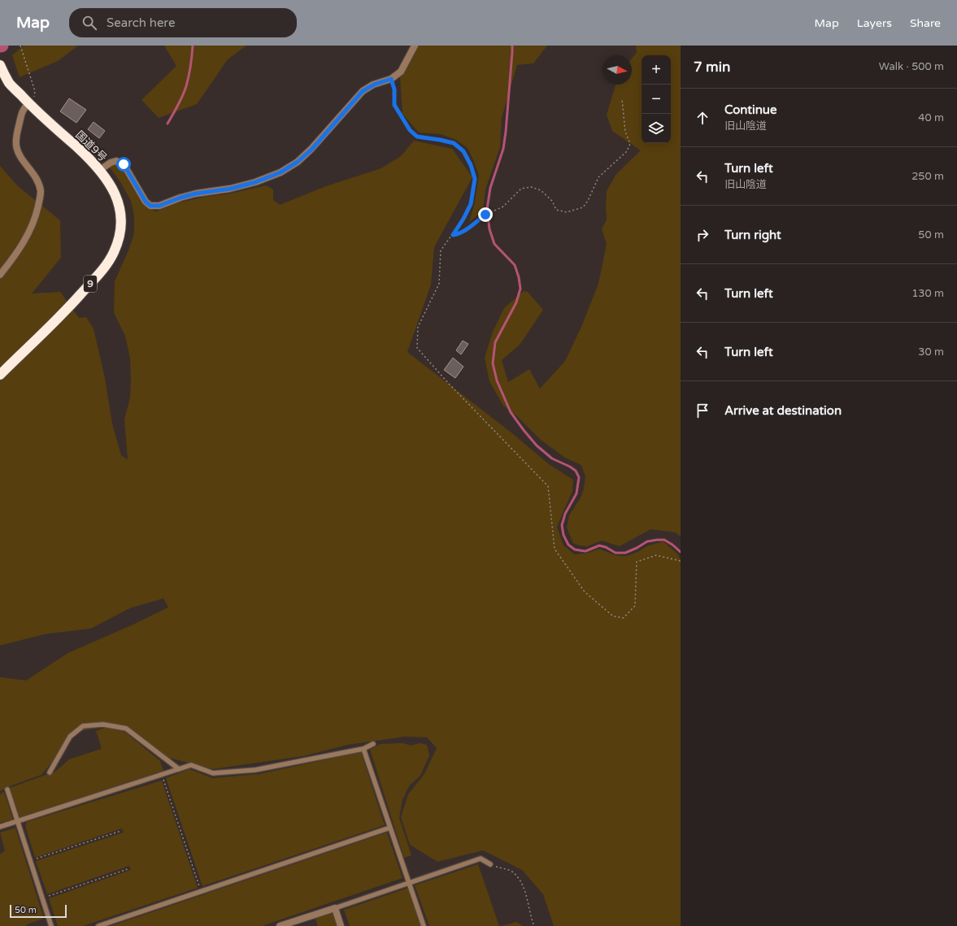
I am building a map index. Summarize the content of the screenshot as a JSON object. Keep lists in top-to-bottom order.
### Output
{
  "streets": {
    "highway": ["国道9号", "9"]
  },
  "scale_bar": "50 m",
  "north": "right",
  "page": {
    "header": "Map",
    "search": "Search here",
    "nav": ["Map", "Layers", "Share"],
    "heading": ["7 min", "Walk · 500 m"],
    "map_buttons": ["+", "−"],
    "list": [
      ["Continue", "旧山陰道", "40 m"],
      ["Turn left", "旧山陰道", "250 m"],
      ["Turn right", "50 m"],
      ["Turn left", "130 m"],
      ["Turn left", "30 m"],
      "Arrive at destination"
    ],
    "scale": "50 m"
  }
}
